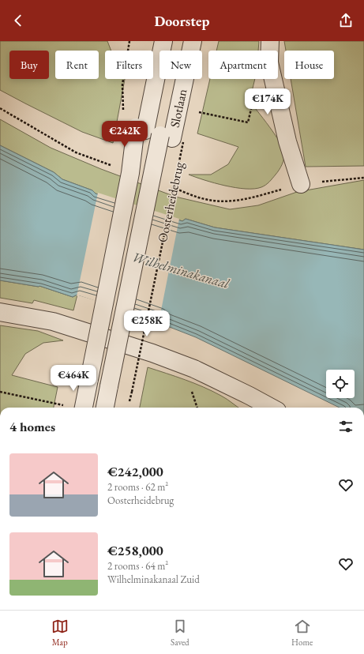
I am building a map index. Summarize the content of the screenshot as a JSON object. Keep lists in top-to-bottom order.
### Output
{
  "streets": {
    "street": ["Slotlaan", "Oosterheidebrug"]
  },
  "crossings": [
    ["Slotlaan", "Oosterheidebrug"]
  ],
  "water": ["Wilhelminakanaal"],
  "page": {
    "header": "Doorstep",
    "chip": [
      "Buy",
      "Rent",
      "Filters",
      "New",
      "Apartment",
      "House"
    ],
    "price": [
      "€174K",
      "€242K",
      "€258K",
      "€464K"
    ],
    "heading": "4 homes",
    "list": [
      {
        "name": "€242,000",
        "note": "2 rooms · 62 m² · Oosterheidebrug"
      },
      {
        "name": "€258,000",
        "note": "2 rooms · 64 m² · Wilhelminakanaal Zuid"
      }
    ],
    "tabs": ["Map", "Saved", "Home"]
  }
}
